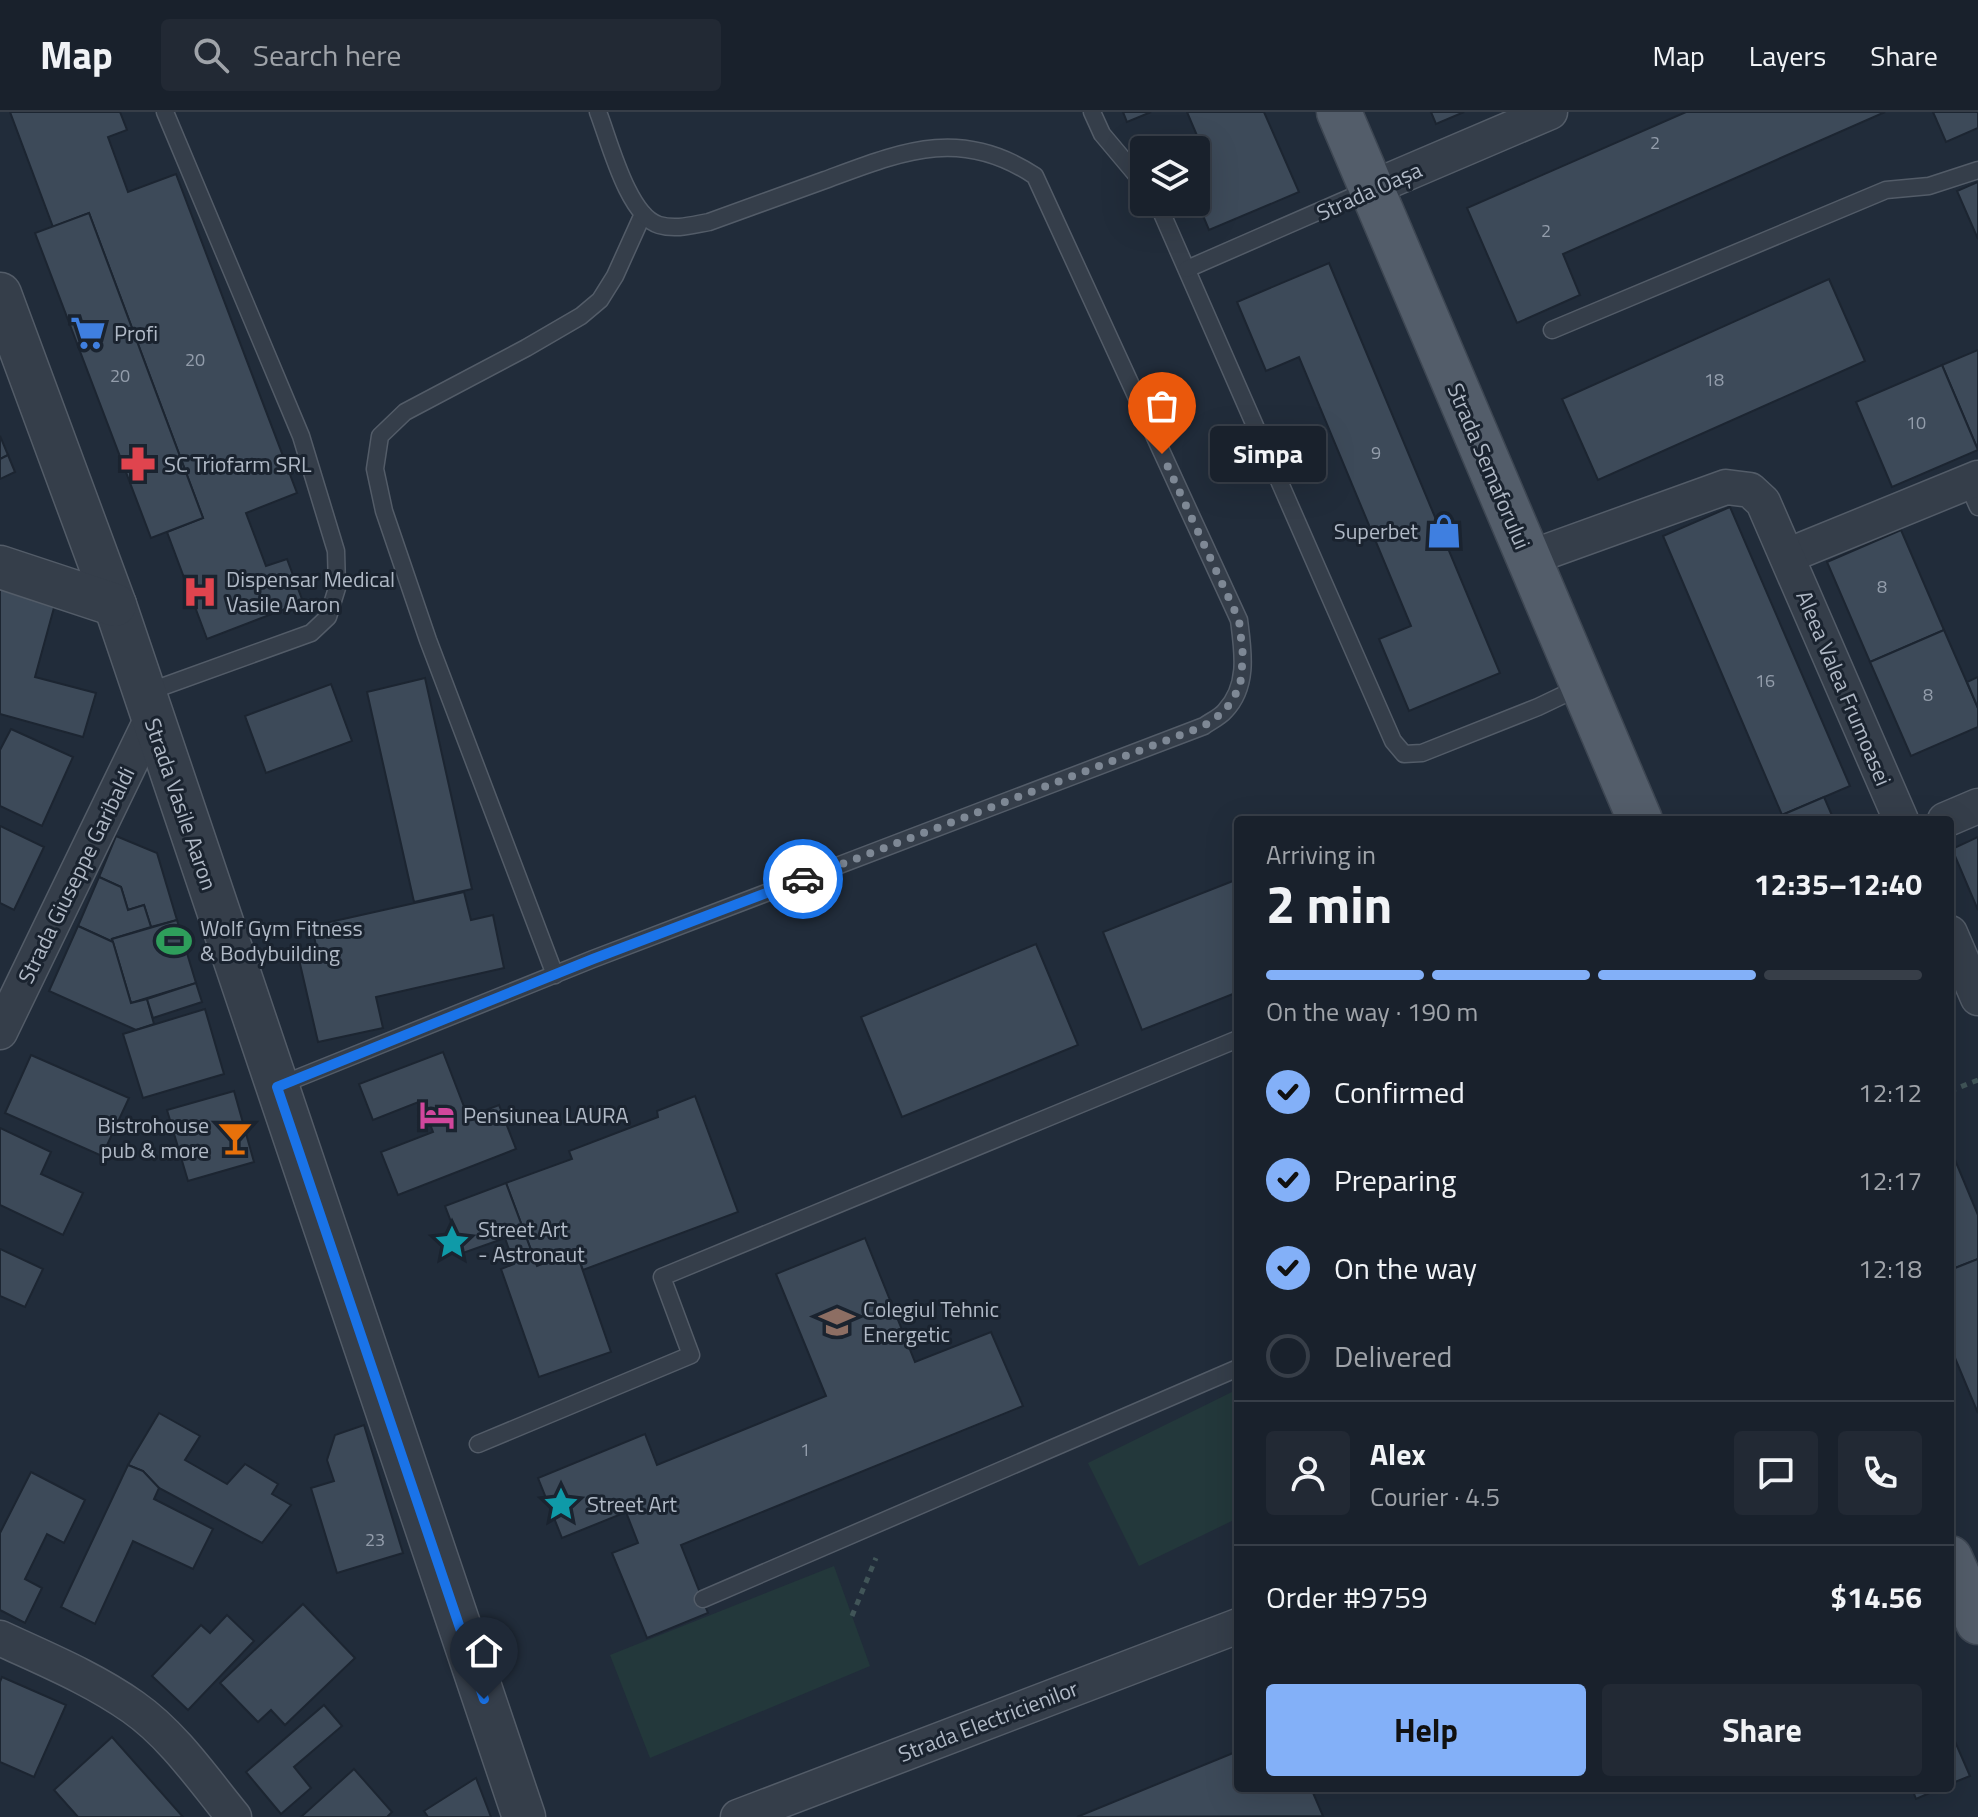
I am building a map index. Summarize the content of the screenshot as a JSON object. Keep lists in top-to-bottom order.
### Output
{
  "streets": {
    "main road": ["Strada Semaforului"],
    "street": [
      "Strada Oașa",
      "Aleea Valea Frumoasei",
      "Strada Vasile Aaron",
      "Strada Giuseppe Garibaldi",
      "Strada Electricienilor"
    ]
  },
  "crossings": [
    ["Strada Oașa", "Strada Semaforului"],
    ["Strada Semaforului", "Aleea Valea Frumoasei"],
    ["Strada Vasile Aaron", "Strada Giuseppe Garibaldi"]
  ],
  "places": {
    "supermarket": ["Profi"],
    "other": ["Simpa"],
    "pharmacy": ["SC Triofarm SRL"],
    "shop": ["Superbet"],
    "hospital": ["Dispensar Medical Vasile Aaron"],
    "sports": ["Wolf Gym Fitness & Bodybuilding"],
    "hotel": ["Pensiunea LAURA"],
    "bar": ["Bistrohouse pub & more"],
    "place": ["Street Art - Astronaut", "Street Art"],
    "school or university": ["Colegiul Tehnic Energetic"]
  },
  "house_numbers": [
    "2",
    "2",
    "20",
    "20",
    "18",
    "10",
    "9",
    "8",
    "16",
    "8",
    "1",
    "23"
  ],
  "page": {
    "header": "Map",
    "search": "Search here",
    "nav": ["Map", "Layers", "Share"],
    "bubble": "Simpa",
    "heading": ["2 min", "Arriving in", "12:35–12:40"],
    "panel": [
      "Alex",
      "Courier · 4.5",
      "Order #9759",
      "$14.56"
    ],
    "bar": "On the way · 190 m",
    "list": [
      ["Confirmed", "12:12"],
      ["Preparing", "12:17"],
      ["On the way", "12:18"],
      "Delivered"
    ],
    "buttons": ["Help", "Share"]
  }
}
